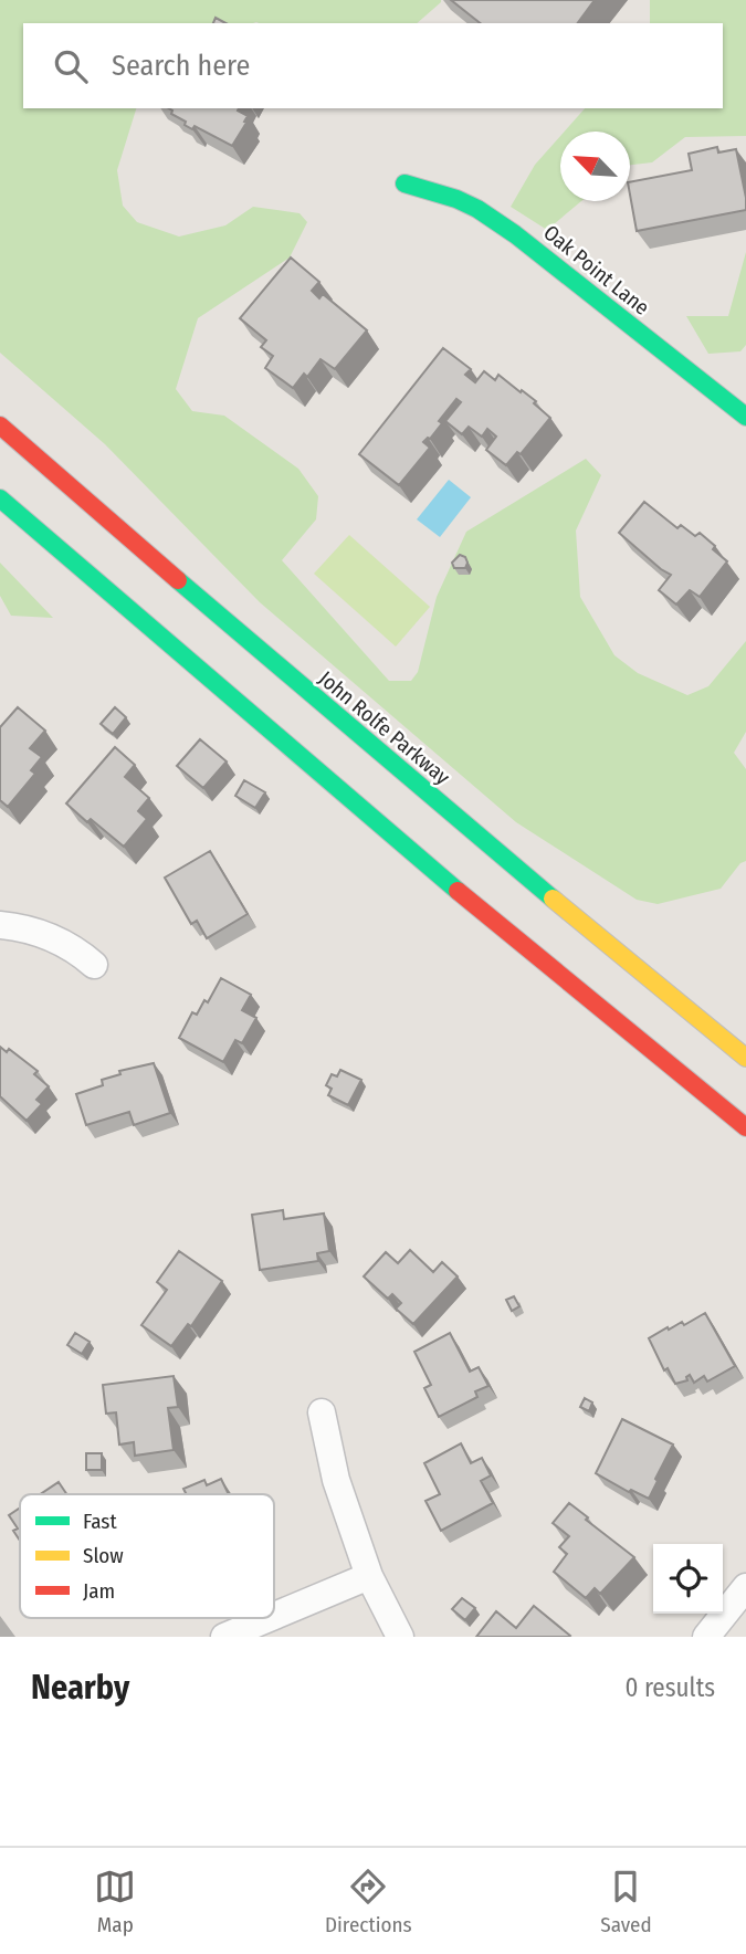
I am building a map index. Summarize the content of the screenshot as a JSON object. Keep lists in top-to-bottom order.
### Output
{
  "streets": {
    "main road": ["Oak Point Lane", "John Rolfe Parkway"]
  },
  "legend": ["Fast", "Slow", "Jam"],
  "north": "top left",
  "page": {
    "search": "Search here",
    "heading": ["Nearby", "0 results"],
    "nav": ["Map", "Directions", "Saved"]
  }
}
